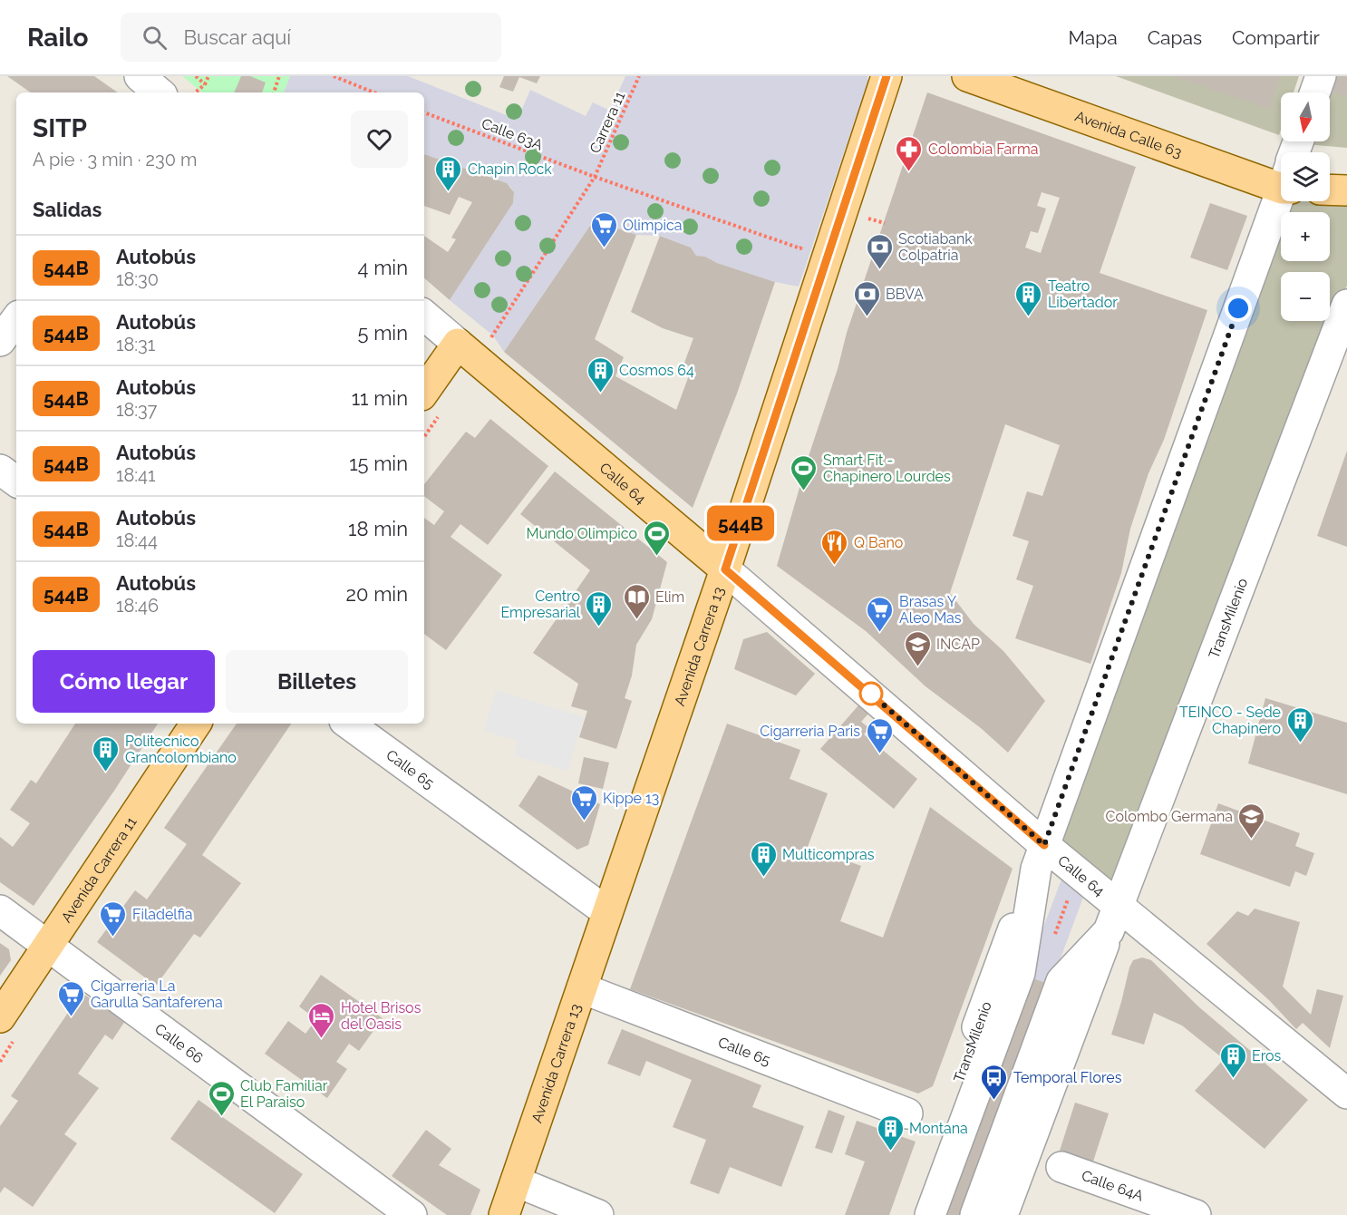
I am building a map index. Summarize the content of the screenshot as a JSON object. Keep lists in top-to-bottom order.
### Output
{
  "streets": {
    "main road": [
      "Avenida Calle 63",
      "Calle 64",
      "Avenida Carrera 13",
      "Avenida Carrera 11"
    ],
    "street": [
      "TransMilenio",
      "Calle 65",
      "Calle 66",
      "Calle 64A"
    ],
    "path": ["Carrera 11", "Calle 63A"]
  },
  "crossings": [
    ["Carrera 11", "Calle 63A"],
    ["Carrera 11", "Calle 64"],
    ["Calle 64", "TransMilenio"],
    ["Calle 64", "Avenida Carrera 13"],
    ["Avenida Carrera 13", "Calle 65"],
    ["Avenida Carrera 11", "Calle 66"]
  ],
  "places": {
    "pharmacy": ["Colombia Farma"],
    "building": [
      "Chapin Rock",
      "Teatro Libertador",
      "Cosmos 64",
      "Centro Empresarial",
      "TEINCO - Sede Chapinero",
      "Politecnico Grancolombiano",
      "Multicompras",
      "Eros",
      "Montana"
    ],
    "supermarket": [
      "Olimpica",
      "Brasas Y Aleo Mas",
      "Cigarreria Paris",
      "Kippe 13",
      "Filadelfia",
      "Cigarreria La Garulla Santaferena"
    ],
    "bank": ["Scotiabank Colpatria", "BBVA"],
    "sports": ["Smart Fit - Chapinero Lourdes", "Mundo Olimpico", "Club Familiar El Paraiso"],
    "restaurant": ["Q Bano"],
    "library": ["Elim"],
    "school or university": ["INCAP", "Colombo Germana"],
    "hotel": ["Hotel Brisos del Oasis"],
    "bus stop": ["Temporal Flores"]
  },
  "lines": ["bus line 544B"],
  "north": "bottom",
  "page": {
    "header": "Railo",
    "search": "Buscar aquí",
    "nav": ["Mapa", "Capas", "Compartir"],
    "on_map": "544B",
    "map_buttons": ["+", "−"],
    "heading": [
      ["SITP", "A pie · 3 min · 230 m"],
      "Salidas"
    ],
    "list": [
      {
        "mark": "544B",
        "name": "Autobús",
        "note": "18:30",
        "value": "4 min"
      },
      {
        "mark": "544B",
        "name": "Autobús",
        "note": "18:31",
        "value": "5 min"
      },
      {
        "mark": "544B",
        "name": "Autobús",
        "note": "18:37",
        "value": "11 min"
      },
      {
        "mark": "544B",
        "name": "Autobús",
        "note": "18:41",
        "value": "15 min"
      },
      {
        "mark": "544B",
        "name": "Autobús",
        "note": "18:44",
        "value": "18 min"
      },
      {
        "mark": "544B",
        "name": "Autobús",
        "note": "18:46",
        "value": "20 min"
      }
    ],
    "buttons": ["Cómo llegar", "Billetes"]
  }
}
